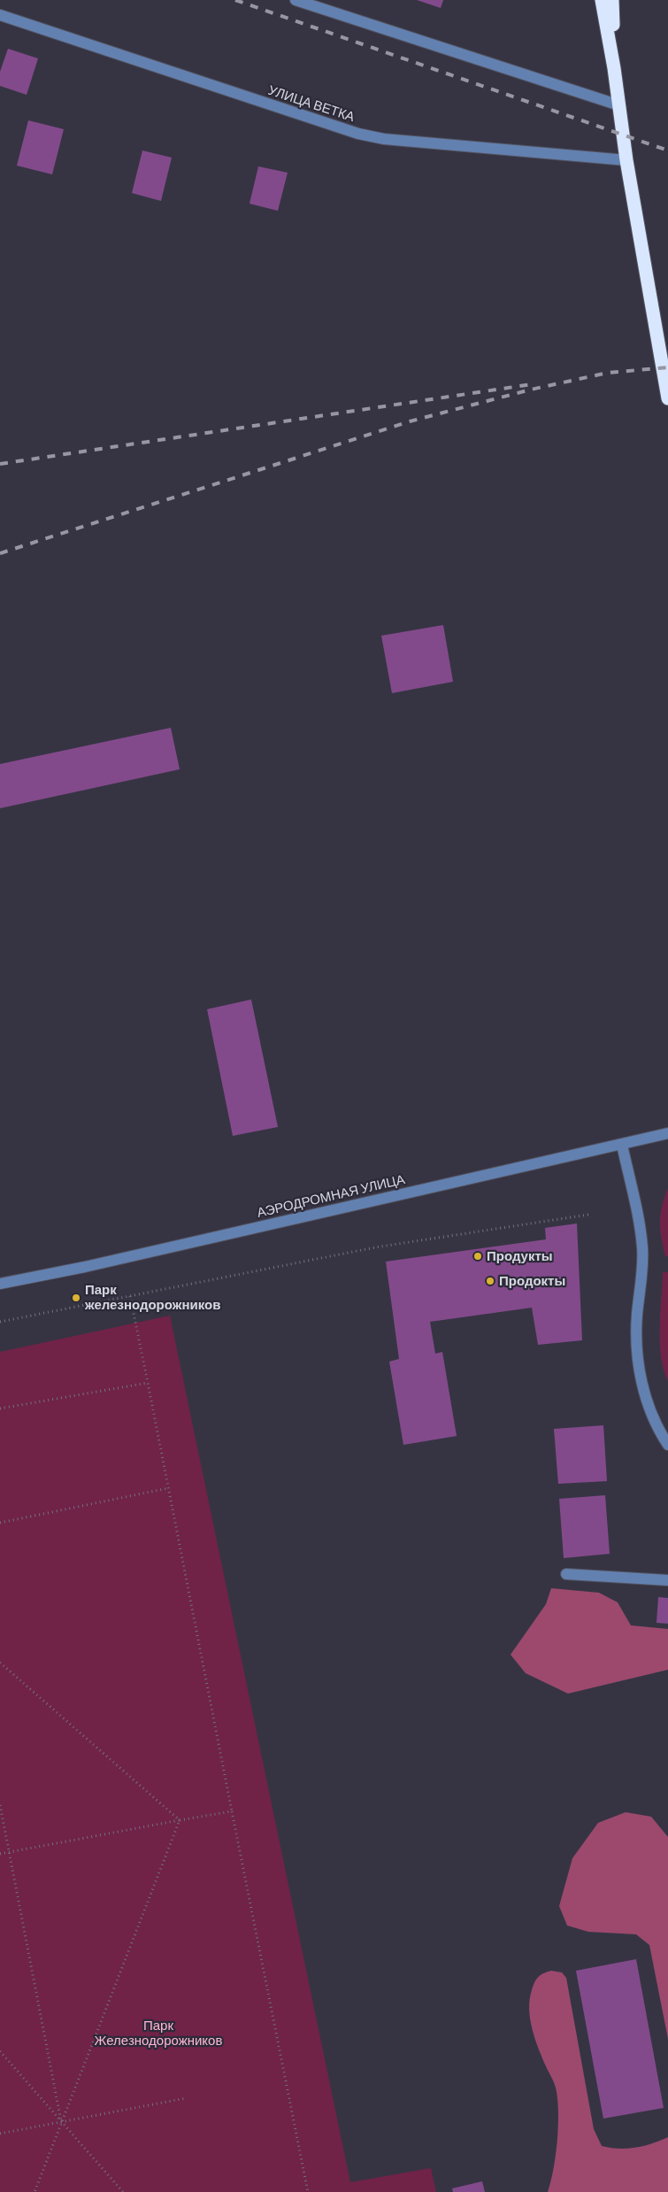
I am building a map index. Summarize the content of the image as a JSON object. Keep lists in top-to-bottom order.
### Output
{
  "streets": {
    "street": ["УЛИЦА ВЕТКА", "АЭРОДРОМНАЯ УЛИЦА"]
  },
  "parks": ["Парк Железнодорожников"],
  "places": ["Продукты", "Продокты", "Парк железнодорожников"]
}
